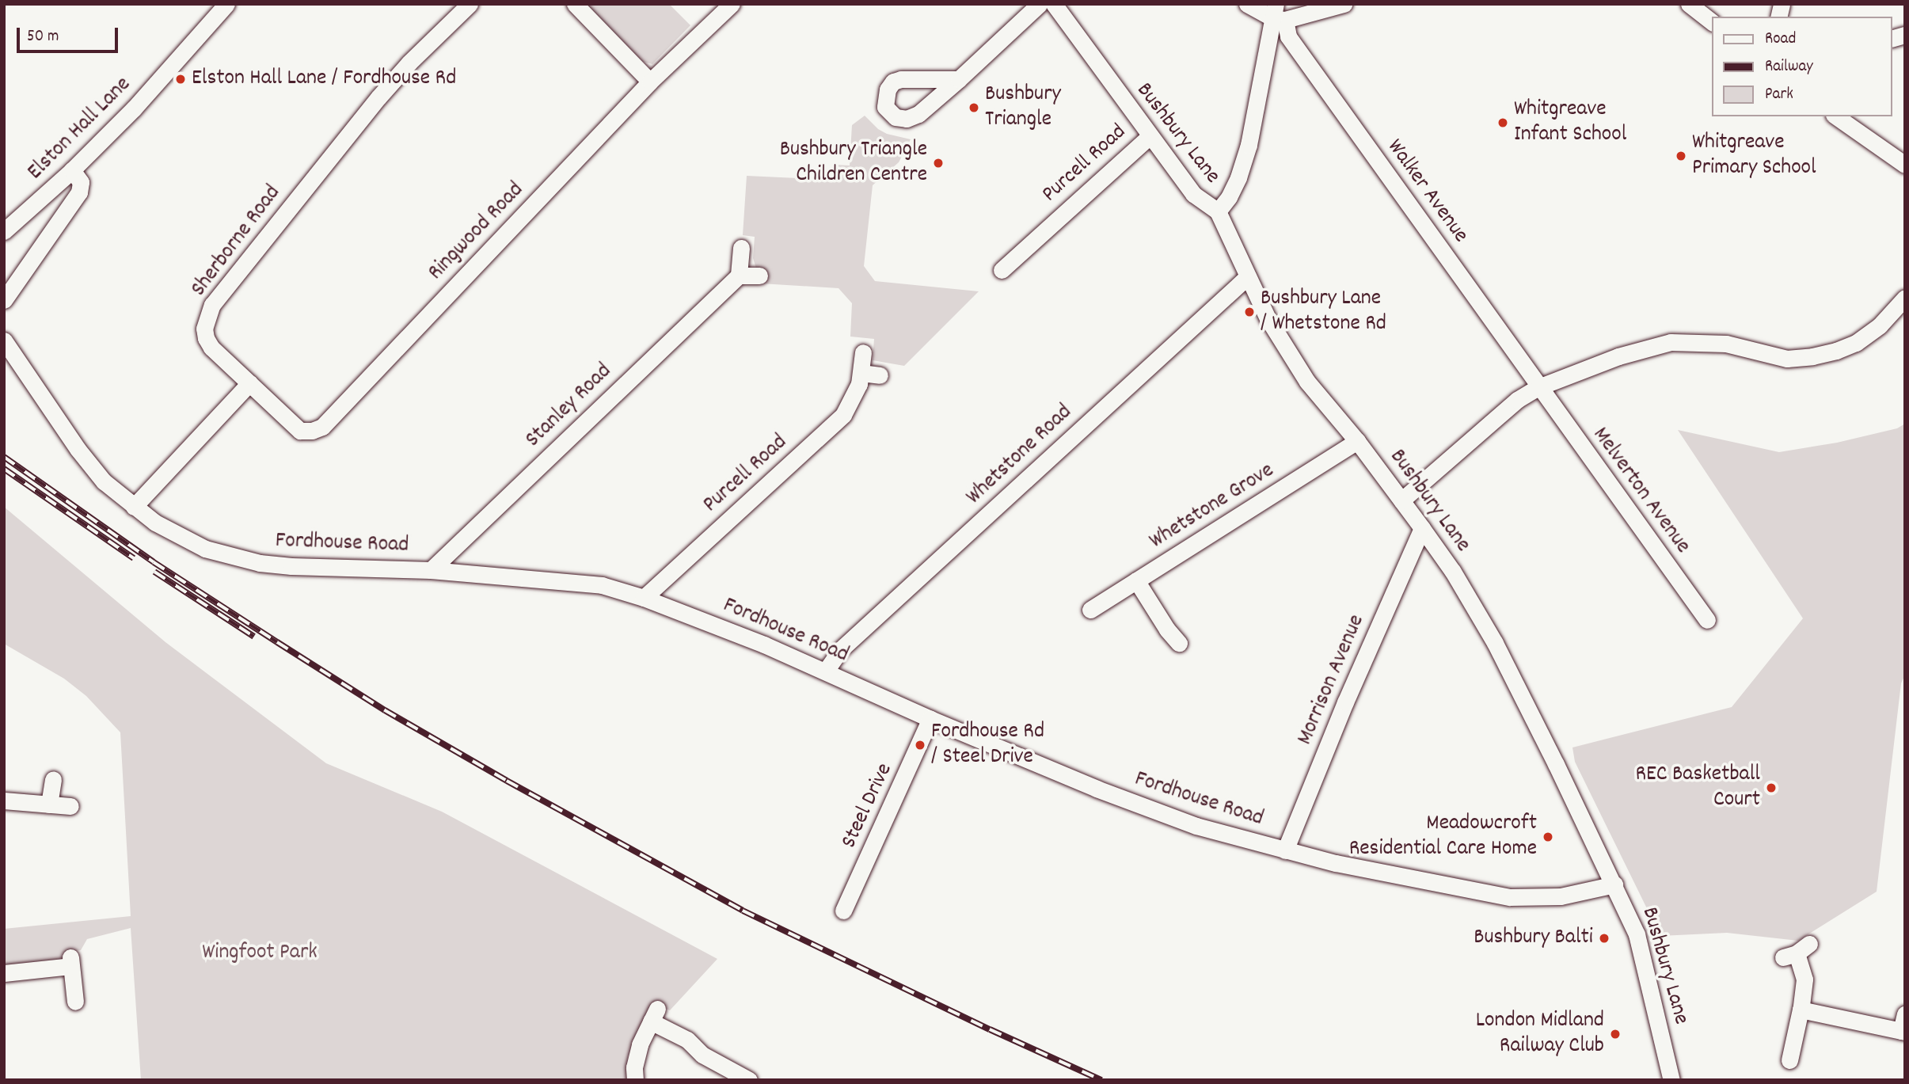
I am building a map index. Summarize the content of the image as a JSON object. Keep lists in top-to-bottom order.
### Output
{
  "streets": {
    "street": [
      "Elston Hall Lane",
      "Bushbury Lane",
      "Purcell Road",
      "Walker Avenue",
      "Ringwood Road",
      "Sherborne Road",
      "Stanley Road",
      "Whetstone Road",
      "Melverton Avenue",
      "Whetstone Grove",
      "Fordhouse Road",
      "Morrison Avenue",
      "Steel Drive"
    ]
  },
  "crossings": [
    ["Bushbury Lane", "Purcell Road"],
    ["Bushbury Lane", "Whetstone Road"],
    ["Bushbury Lane", "Whetstone Grove"],
    ["Bushbury Lane", "Fordhouse Road"],
    ["Bushbury Lane", "Morrison Avenue"],
    ["Purcell Road", "Fordhouse Road"],
    ["Walker Avenue", "Melverton Avenue"],
    ["Ringwood Road", "Sherborne Road"],
    ["Stanley Road", "Fordhouse Road"],
    ["Whetstone Road", "Fordhouse Road"],
    ["Fordhouse Road", "Morrison Avenue"],
    ["Fordhouse Road", "Steel Drive"]
  ],
  "parks": ["Wingfoot Park"],
  "places": [
    "Elston Hall Lane / Fordhouse Rd",
    "Bushbury Triangle",
    "Whitgreave Infant School",
    "Whitgreave Primary School",
    "Bushbury Triangle Children Centre",
    "Bushbury Lane / Whetstone Rd",
    "Fordhouse Rd / Steel Drive",
    "REC Basketball Court",
    "Meadowcroft Residential Care Home",
    "Bushbury Balti",
    "London Midland Railway Club"
  ],
  "legend": ["Road", "Railway", "Park"],
  "scale_bar": "50 m"
}
